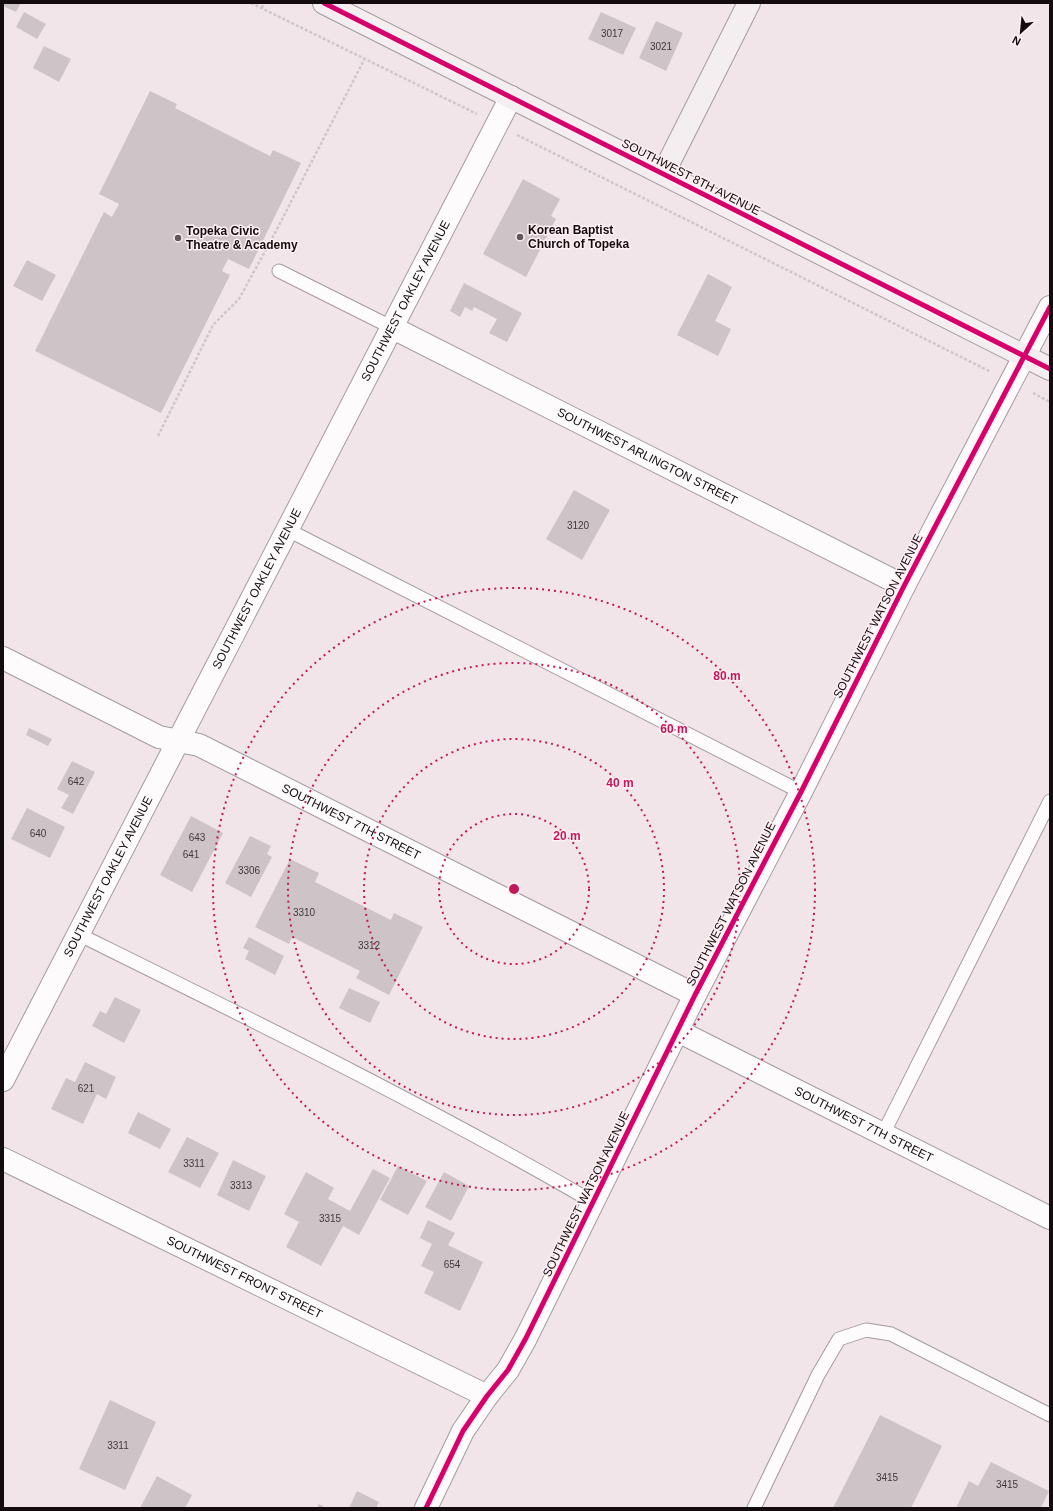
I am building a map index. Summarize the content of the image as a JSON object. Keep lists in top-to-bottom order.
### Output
{
  "streets": {
    "street": [
      "SOUTHWEST 8TH AVENUE",
      "SOUTHWEST OAKLEY AVENUE",
      "SOUTHWEST ARLINGTON STREET",
      "SOUTHWEST WATSON AVENUE",
      "SOUTHWEST 7TH STREET",
      "SOUTHWEST FRONT STREET"
    ]
  },
  "crossings": [
    ["SOUTHWEST 8TH AVENUE", "SOUTHWEST OAKLEY AVENUE"],
    ["SOUTHWEST 8TH AVENUE", "SOUTHWEST WATSON AVENUE"],
    ["SOUTHWEST OAKLEY AVENUE", "SOUTHWEST ARLINGTON STREET"],
    ["SOUTHWEST OAKLEY AVENUE", "SOUTHWEST 7TH STREET"],
    ["SOUTHWEST ARLINGTON STREET", "SOUTHWEST WATSON AVENUE"],
    ["SOUTHWEST WATSON AVENUE", "SOUTHWEST 7TH STREET"],
    ["SOUTHWEST WATSON AVENUE", "SOUTHWEST FRONT STREET"]
  ],
  "places": ["Korean Baptist Church of Topeka", "Topeka Civic Theatre & Academy"],
  "house_numbers": [
    "3017",
    "3021",
    "3120",
    "642",
    "640",
    "643",
    "641",
    "3306",
    "3310",
    "3312",
    "621",
    "3311",
    "3313",
    "3315",
    "654",
    "3311",
    "3415",
    "3415"
  ],
  "north": "bottom left",
  "rings": [
    "80 m",
    "60 m",
    "40 m",
    "20 m"
  ]
}
